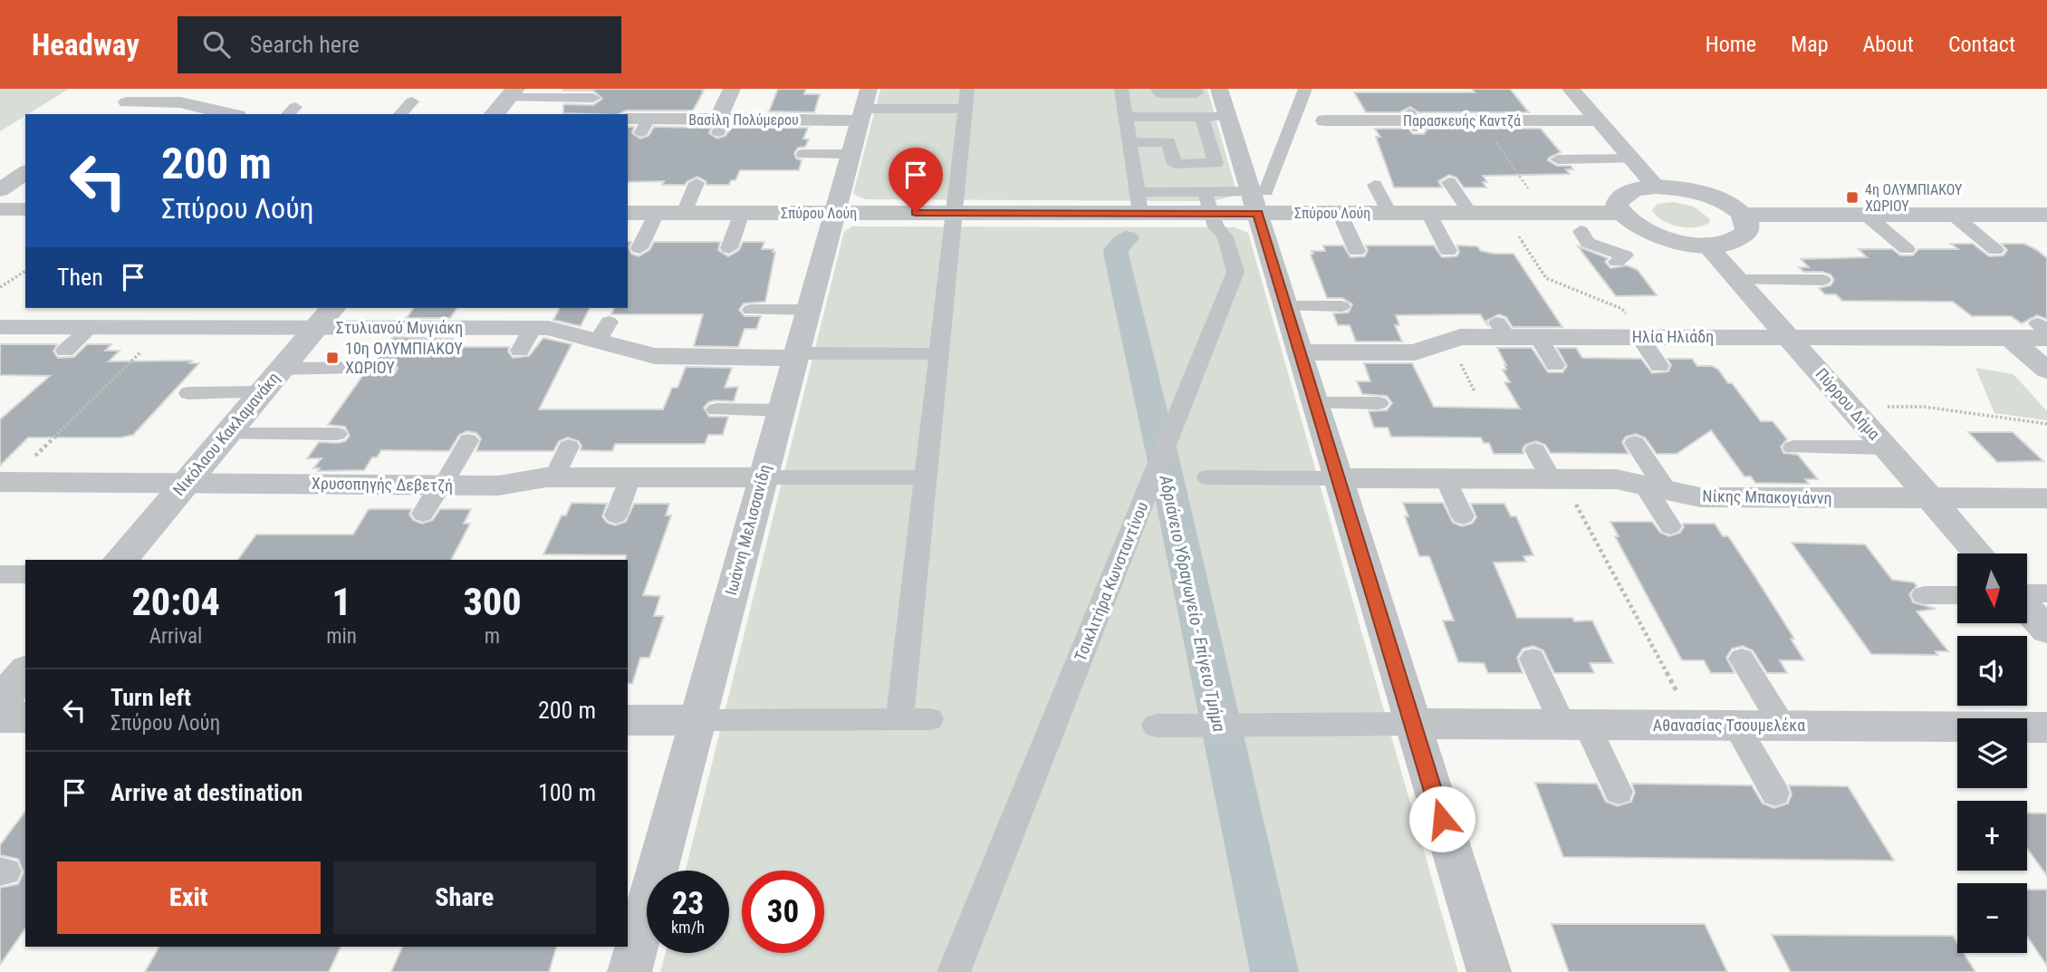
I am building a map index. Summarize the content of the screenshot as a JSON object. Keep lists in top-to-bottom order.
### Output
{
  "streets": {
    "street": [
      "Βασίλη Πολύμερου",
      "Παρασκευής Καντζά",
      "Σπύρου Λούη",
      "Στυλιανού Μυγιάκη",
      "Ηλία Ηλιάδη",
      "Πύρρου Δήμα",
      "Νικόλαου Κακλαμανάκη",
      "Χρυσοπηγής Δεβετζή",
      "Νίκης Μπακογιάννη",
      "Ιωάννη Μελισσανίδη",
      "Τσικλιτήρα Κωνσταντίνου",
      "Αθανασίας Τσουμελέκα"
    ]
  },
  "crossings": [
    ["Βασίλη Πολύμερου", "Ιωάννη Μελισσανίδη"],
    ["Σπύρου Λούη", "Ιωάννη Μελισσανίδη"],
    ["Σπύρου Λούη", "Τσικλιτήρα Κωνσταντίνου"],
    ["Στυλιανού Μυγιάκη", "Νικόλαου Κακλαμανάκη"],
    ["Στυλιανού Μυγιάκη", "Ιωάννη Μελισσανίδη"],
    ["Ηλία Ηλιάδη", "Πύρρου Δήμα"],
    ["Πύρρου Δήμα", "Νίκης Μπακογιάννη"],
    ["Νικόλαου Κακλαμανάκη", "Χρυσοπηγής Δεβετζή"],
    ["Χρυσοπηγής Δεβετζή", "Ιωάννη Μελισσανίδη"]
  ],
  "water": ["Αδριάνειο Υδραγωγείο - Επίγειο Τμήμα"],
  "places": {
    "transit": ["4η ΟΛΥΜΠΙΑΚΟΥ ΧΩΡΙΟΥ", "10η ΟΛΥΜΠΙΑΚΟΥ ΧΩΡΙΟΥ"]
  },
  "north": "bottom",
  "page": {
    "header": "Headway",
    "search": "Search here",
    "nav": [
      "Home",
      "Map",
      "About",
      "Contact"
    ],
    "turn": ["200 m", "Σπύρου Λούη"],
    "then": "Then",
    "map_buttons": ["+", "−"],
    "eta": [
      "20:04",
      "Arrival",
      "1",
      "min",
      "300",
      "m"
    ],
    "list": [
      {
        "name": "Turn left",
        "note": "Σπύρου Λούη",
        "value": "200 m"
      },
      {
        "name": "Arrive at destination",
        "value": "100 m"
      }
    ],
    "buttons": ["Exit", "Share"],
    "speed": "23 km/h",
    "limit": "30"
  }
}
